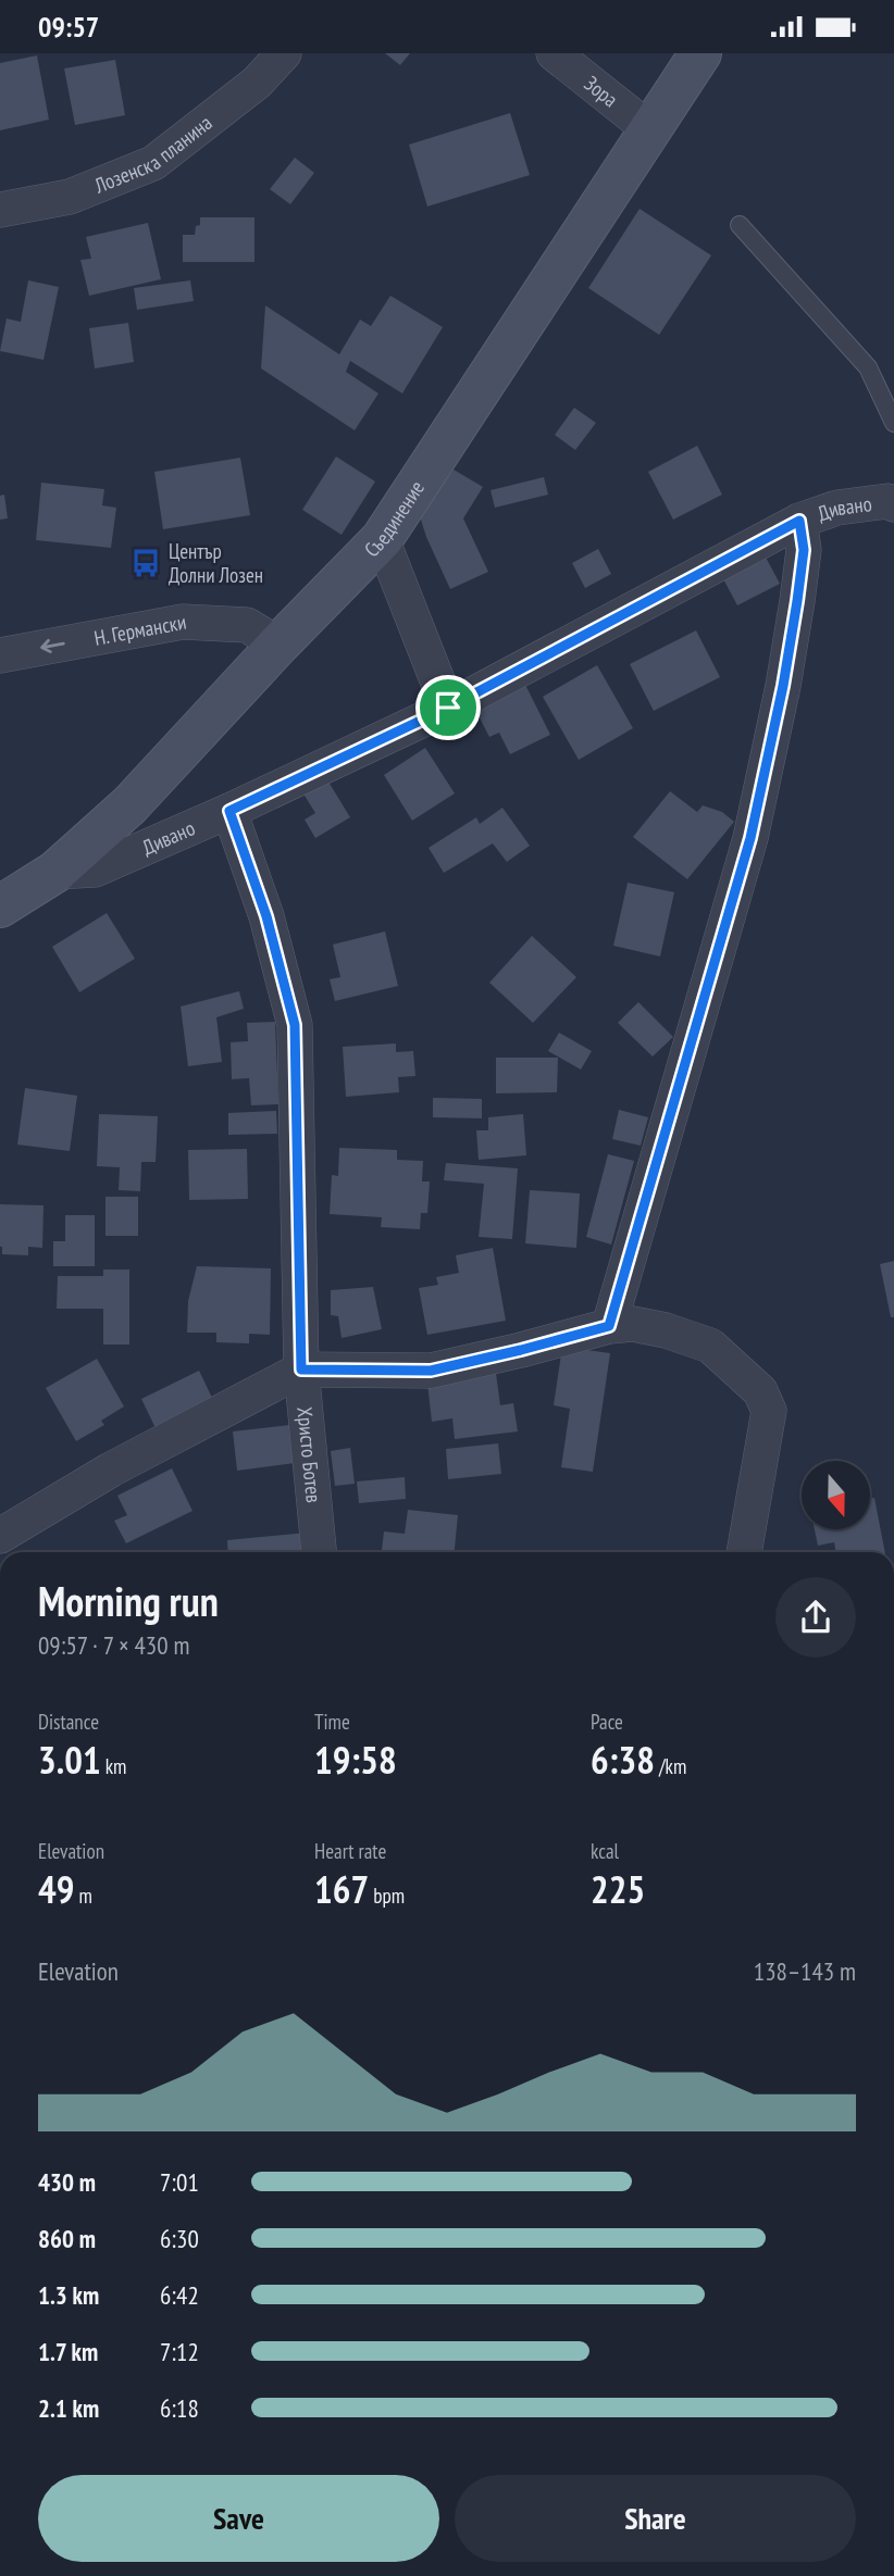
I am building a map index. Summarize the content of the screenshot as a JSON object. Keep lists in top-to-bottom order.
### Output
{
  "streets": {
    "street": [
      "Зора",
      "Лозенска планина",
      "Дивано",
      "Съединение",
      "Н. Германски",
      "Христо Ботев"
    ]
  },
  "crossings": [
    ["Зора", "Съединение"],
    ["Дивано", "Съединение"],
    ["Дивано", "Христо Ботев"],
    ["Съединение", "Н. Германски"]
  ],
  "one_way": ["Н. Германски"],
  "places": {
    "bus stop": ["Център Долни Лозен"]
  },
  "north": "bottom",
  "page": {
    "status": "09:57",
    "heading": ["Morning run", "09:57 · 7 × 430 m"],
    "stats": [
      ["Distance", "3.01 km"],
      ["Time", "19:58"],
      ["Pace", "6:38 /km"],
      ["Elevation", "49 m"],
      ["Heart rate", "167 bpm"],
      ["kcal", "225"]
    ],
    "chart": ["Elevation", "138–143 m"],
    "list": [
      {
        "name": "430 m",
        "note": "7:01"
      },
      {
        "name": "860 m",
        "note": "6:30"
      },
      {
        "name": "1.3 km",
        "note": "6:42"
      },
      {
        "name": "1.7 km",
        "note": "7:12"
      },
      {
        "name": "2.1 km",
        "note": "6:18"
      }
    ],
    "buttons": ["Save", "Share"]
  }
}
